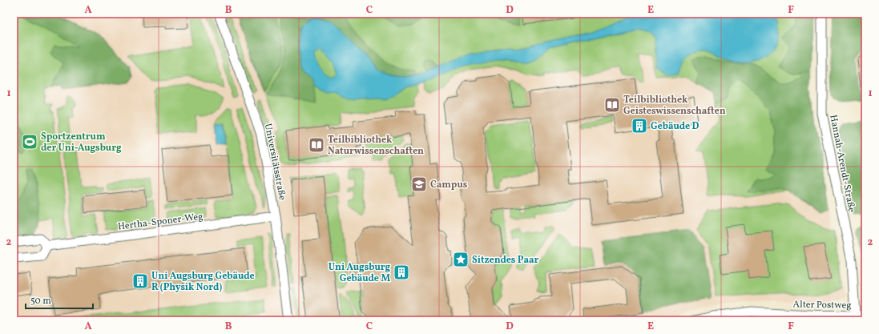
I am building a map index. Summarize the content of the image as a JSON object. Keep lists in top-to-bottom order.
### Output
{
  "streets": {
    "street": [
      "Universitätsstraße",
      "Hannah-Arendt-Straße",
      "Hertha-Sponer-Weg",
      "Alter Postweg"
    ]
  },
  "crossings": [
    ["Universitätsstraße", "Hertha-Sponer-Weg"],
    ["Hannah-Arendt-Straße", "Alter Postweg"]
  ],
  "places": {
    "library": ["Teilbibliothek Geisteswissenschaften", "Teilbibliothek Naturwissenschaften"],
    "building": ["Gebäude D", "Uni Augsburg Gebäude M", "Uni Augsburg Gebäude R (Physik Nord)"],
    "sports": ["Sportzentrum der Uni-Augsburg"],
    "school or university": ["Campus"],
    "place": ["Sitzendes Paar"]
  },
  "scale_bar": "50 m",
  "grid": {
    "columns": [
      "A",
      "B",
      "C",
      "D",
      "E",
      "F"
    ],
    "rows": ["1", "2"]
  }
}
